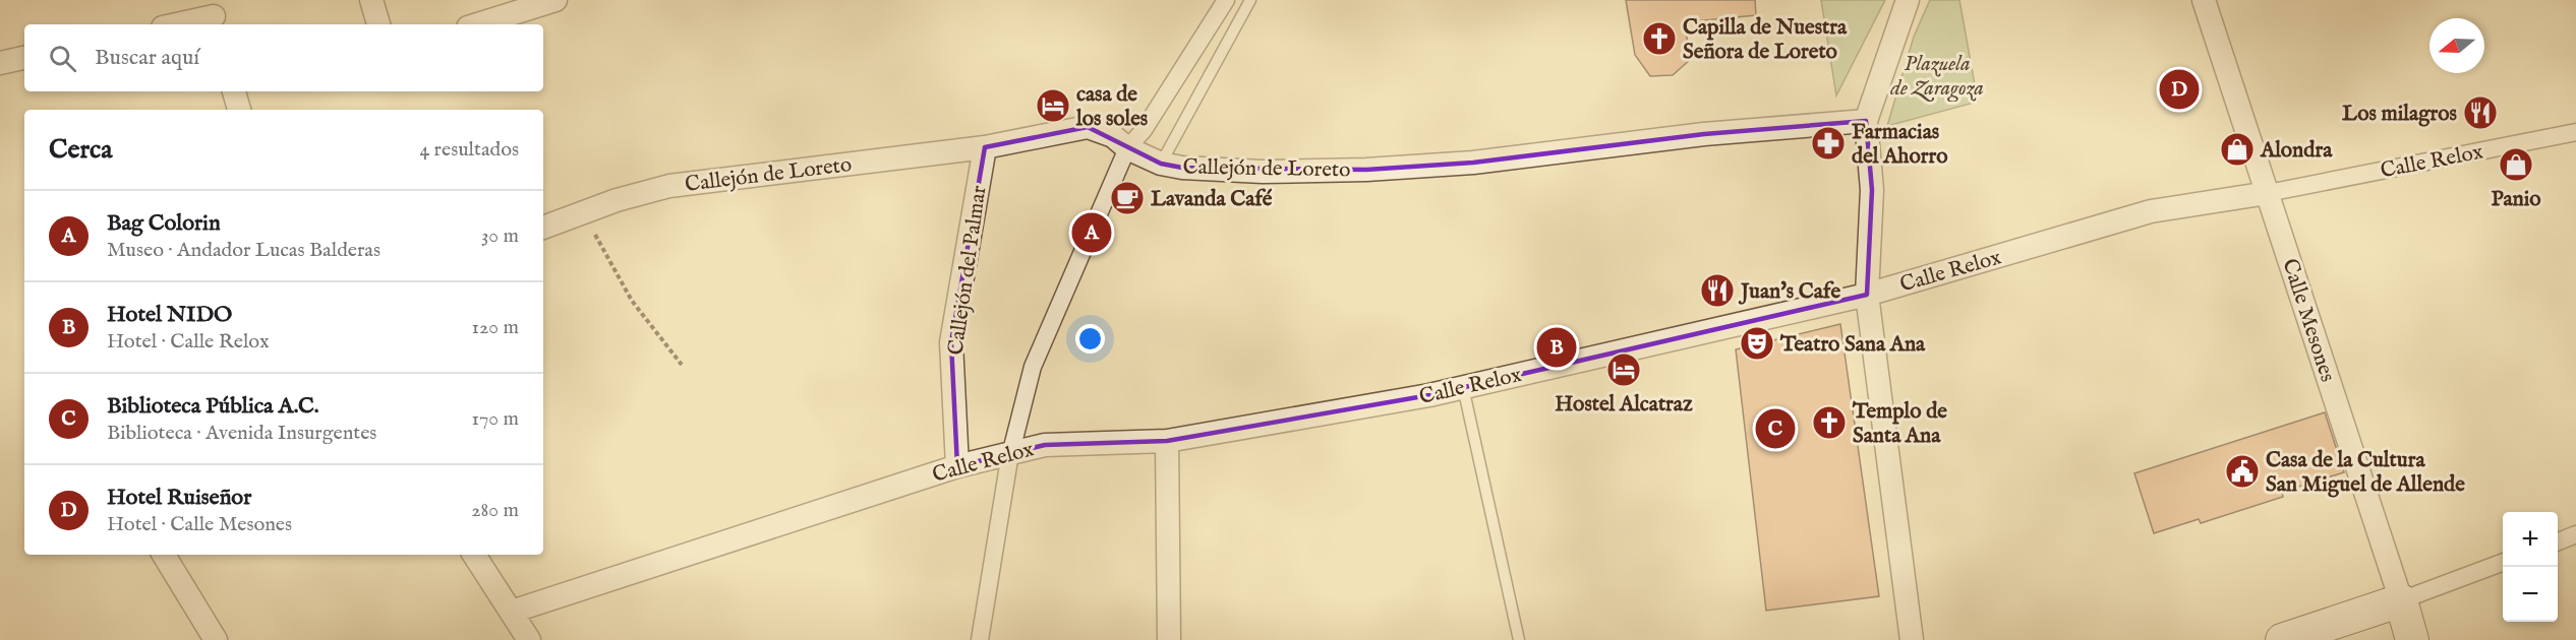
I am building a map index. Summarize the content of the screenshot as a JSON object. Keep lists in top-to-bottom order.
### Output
{
  "streets": {
    "main road": ["Calle Mesones"],
    "street": ["Calle Relox", "Callejón de Loreto", "Callejón del Palmar"]
  },
  "crossings": [
    ["Calle Relox", "Callejón del Palmar"],
    ["Calle Relox", "Calle Mesones"],
    ["Callejón de Loreto", "Callejón del Palmar"]
  ],
  "parks": ["Plazuela de Zaragoza"],
  "places": {
    "church": ["Capilla de Nuestra Señora de Loreto", "Templo de Santa Ana"],
    "hotel": ["casa de los soles", "Hostel Alcatraz"],
    "restaurant": ["Los milagros", "Juan's Cafe"],
    "pharmacy": ["Farmacias del Ahorro"],
    "shop": ["Alondra", "Panio"],
    "cafe": ["Lavanda Café"],
    "theatre": ["Teatro Sana Ana"],
    "public building": ["Casa de la Cultura San Miguel de Allende"]
  },
  "north": "left",
  "page": {
    "search": "Buscar aquí",
    "pins": [
      "D",
      "A",
      "B",
      "C"
    ],
    "heading": ["Cerca", "4 resultados"],
    "list": [
      {
        "mark": "A",
        "name": "Bag Colorin",
        "note": "Museo · Andador Lucas Balderas",
        "value": "30 m"
      },
      {
        "mark": "B",
        "name": "Hotel NIDO",
        "note": "Hotel · Calle Relox",
        "value": "120 m"
      },
      {
        "mark": "C",
        "name": "Biblioteca Pública A.C.",
        "note": "Biblioteca · Avenida Insurgentes",
        "value": "170 m"
      },
      {
        "mark": "D",
        "name": "Hotel Ruiseñor",
        "note": "Hotel · Calle Mesones",
        "value": "280 m"
      }
    ],
    "map_buttons": ["+", "−"]
  }
}
